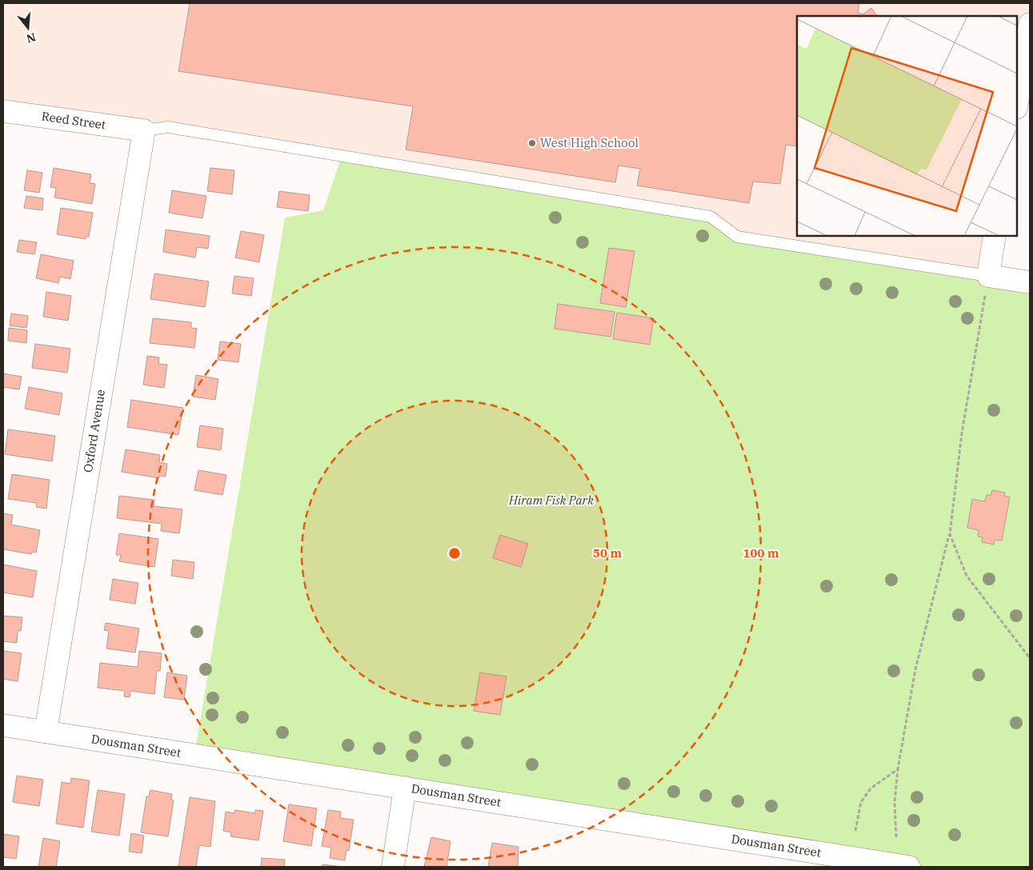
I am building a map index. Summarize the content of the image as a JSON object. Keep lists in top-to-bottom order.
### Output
{
  "streets": {
    "street": ["Reed Street", "Oxford Avenue", "Dousman Street"]
  },
  "crossings": [
    ["Reed Street", "Oxford Avenue"],
    ["Oxford Avenue", "Dousman Street"]
  ],
  "parks": ["Hiram Fisk Park"],
  "places": ["West High School"],
  "north": "bottom",
  "rings": ["50 m", "100 m"]
}
